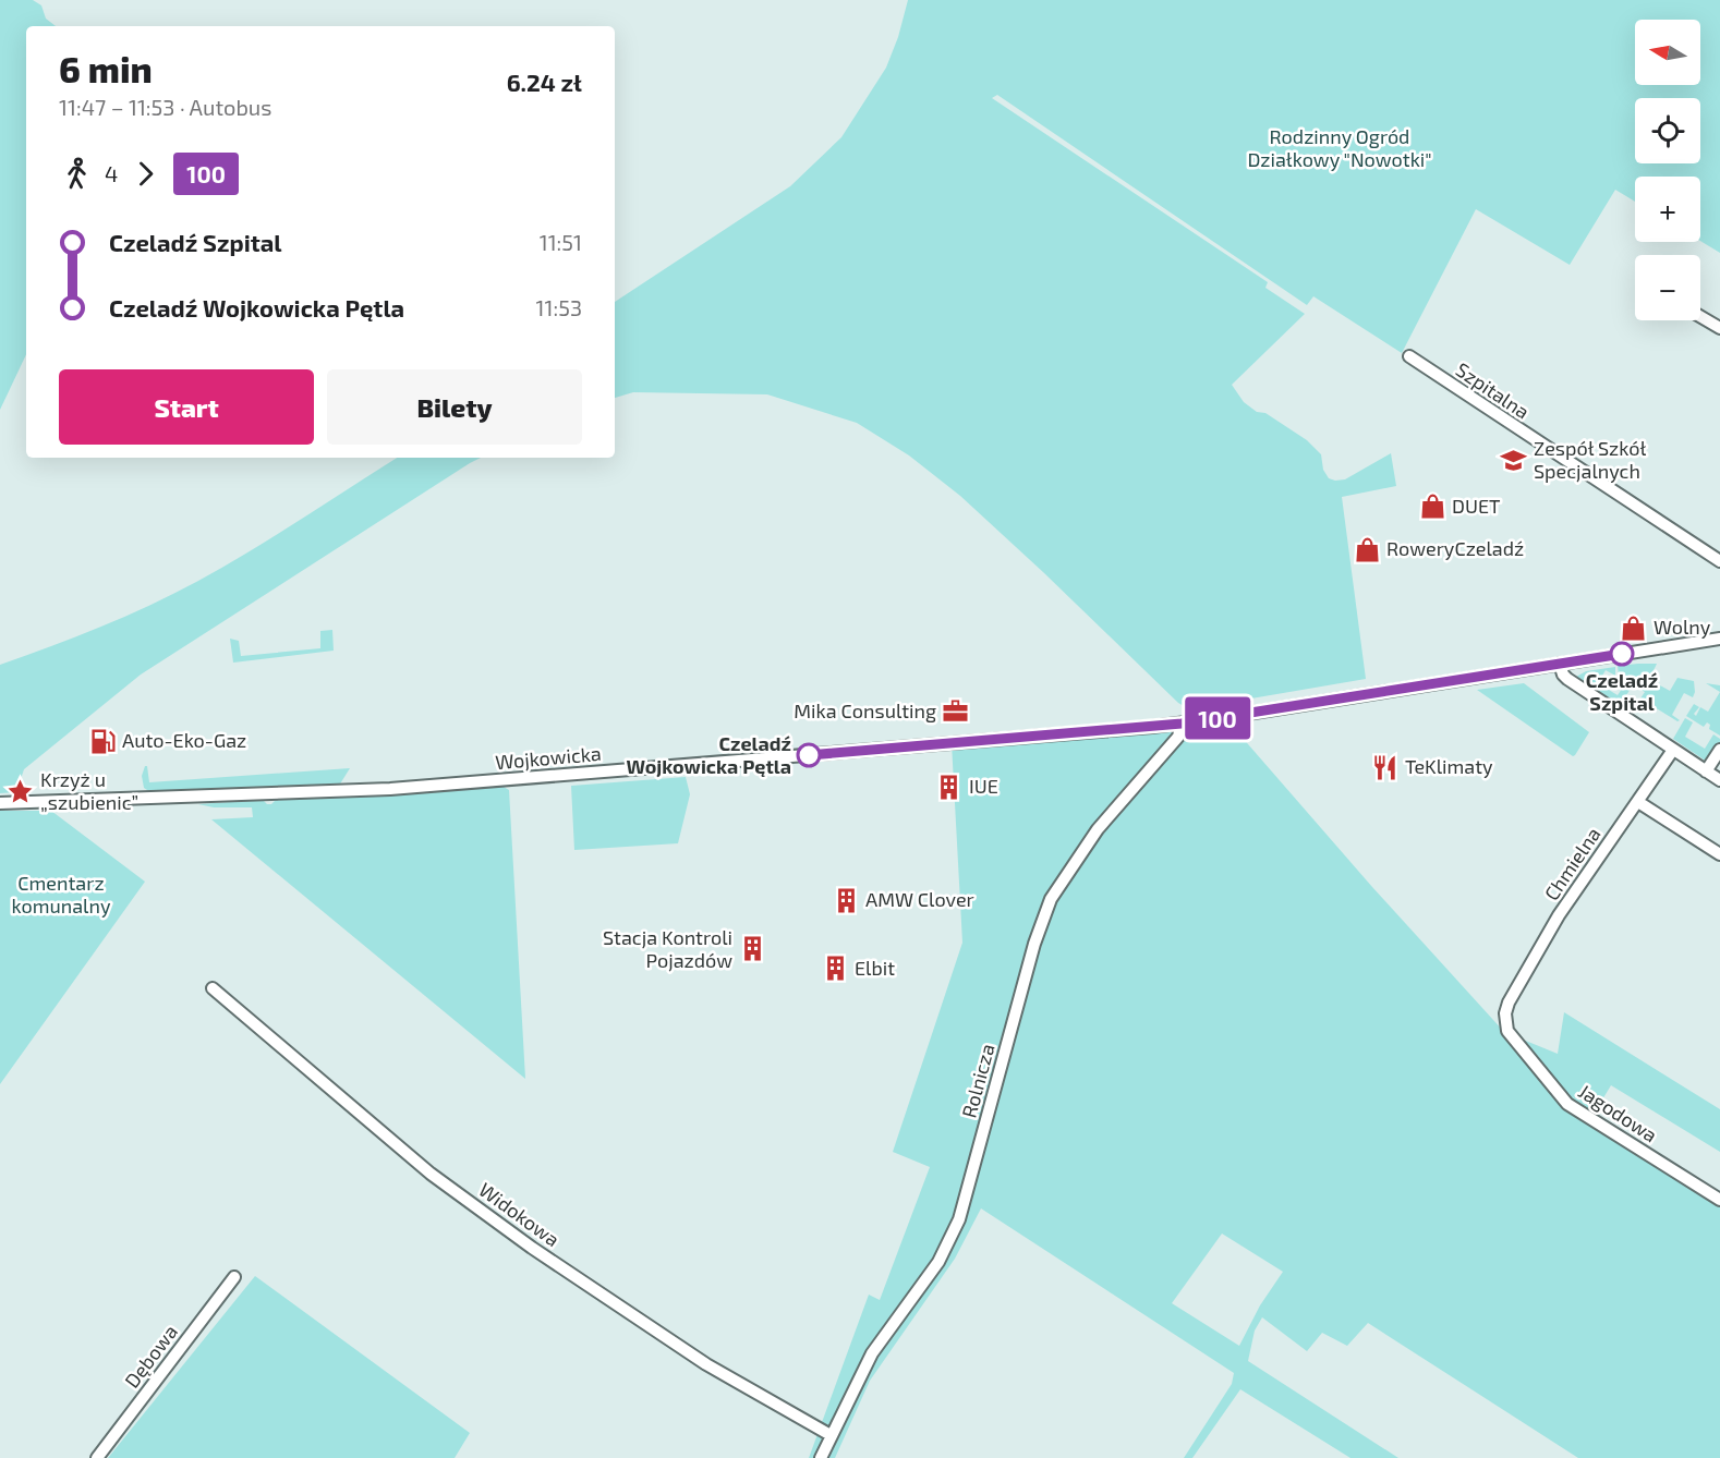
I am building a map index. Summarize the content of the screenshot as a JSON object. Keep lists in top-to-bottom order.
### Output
{
  "streets": {
    "street": [
      "Szpitalna",
      "Wojkowicka",
      "Chmielna",
      "Rolnicza",
      "Jagodowa",
      "Widokowa",
      "Dębowa"
    ]
  },
  "crossings": [
    ["Wojkowicka", "Rolnicza"],
    ["Chmielna", "Jagodowa"],
    ["Rolnicza", "Widokowa"]
  ],
  "parks": ["Rodzinny Ogród Działkowy \"Nowotki\"", "Cmentarz komunalny"],
  "places": {
    "school or university": ["Zespół Szkół Specjalnych"],
    "shop": ["DUET", "RoweryCzeladź", "Wolny"],
    "other": ["Czeladź Szpital", "Czeladź Wojkowicka Pętla"],
    "office": ["Mika Consulting"],
    "fuel station": ["Auto-Eko-Gaz"],
    "restaurant": ["TeKlimaty"],
    "building": [
      "IUE",
      "AMW Clover",
      "Stacja Kontroli Pojazdów",
      "Elbit"
    ],
    "place": ["Krzyż u „szubienic”"]
  },
  "lines": ["bus line 100"],
  "north": "left",
  "page": {
    "on_map": "100",
    "map_buttons": ["+", "−"],
    "heading": ["6 min", "11:47 – 11:53 · Autobus", "6.24 zł"],
    "legs": ["4", "100"],
    "list": [
      {
        "name": "Czeladź Szpital",
        "value": "11:51"
      },
      {
        "name": "Czeladź Wojkowicka Pętla",
        "value": "11:53"
      }
    ],
    "buttons": ["Start", "Bilety"]
  }
}
